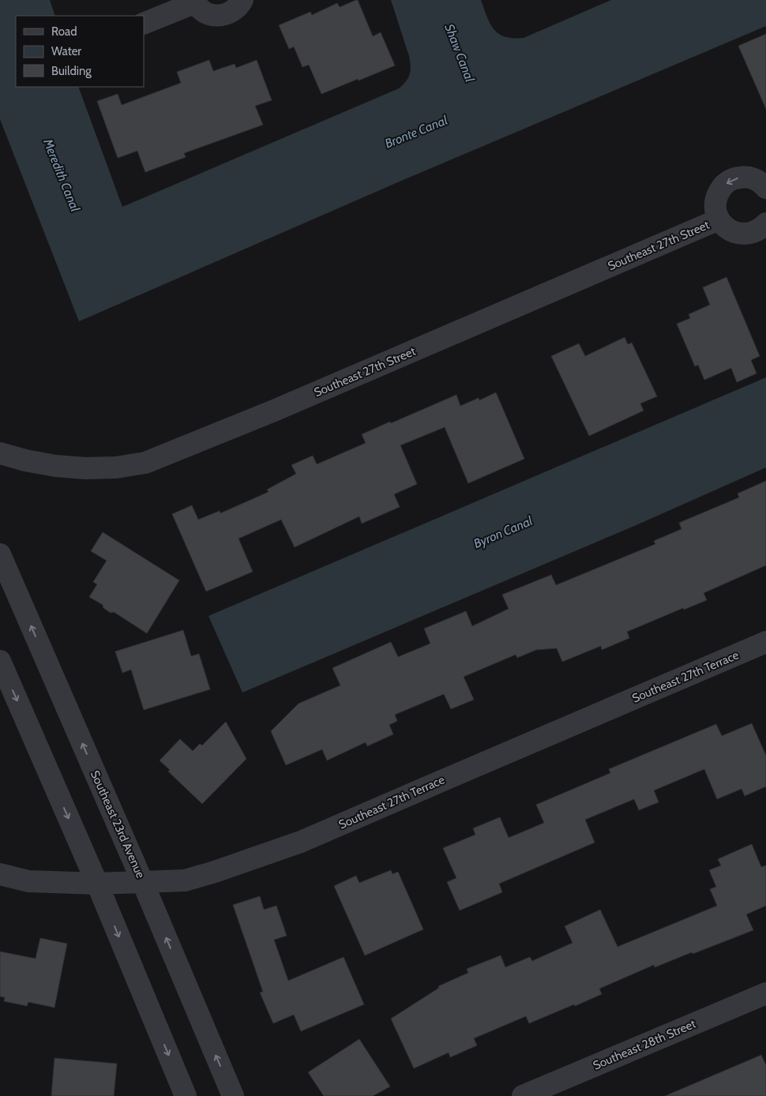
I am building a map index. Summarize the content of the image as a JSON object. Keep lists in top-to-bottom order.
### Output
{
  "streets": {
    "street": [
      "Southeast 27th Street",
      "Southeast 27th Terrace",
      "Southeast 23rd Avenue",
      "Southeast 28th Street"
    ]
  },
  "crossings": [
    ["Southeast 27th Terrace", "Southeast 23rd Avenue"]
  ],
  "water": [
    "Shaw Canal",
    "Bronte Canal",
    "Meredith Canal",
    "Byron Canal"
  ],
  "legend": ["Road", "Water", "Building"]
}
